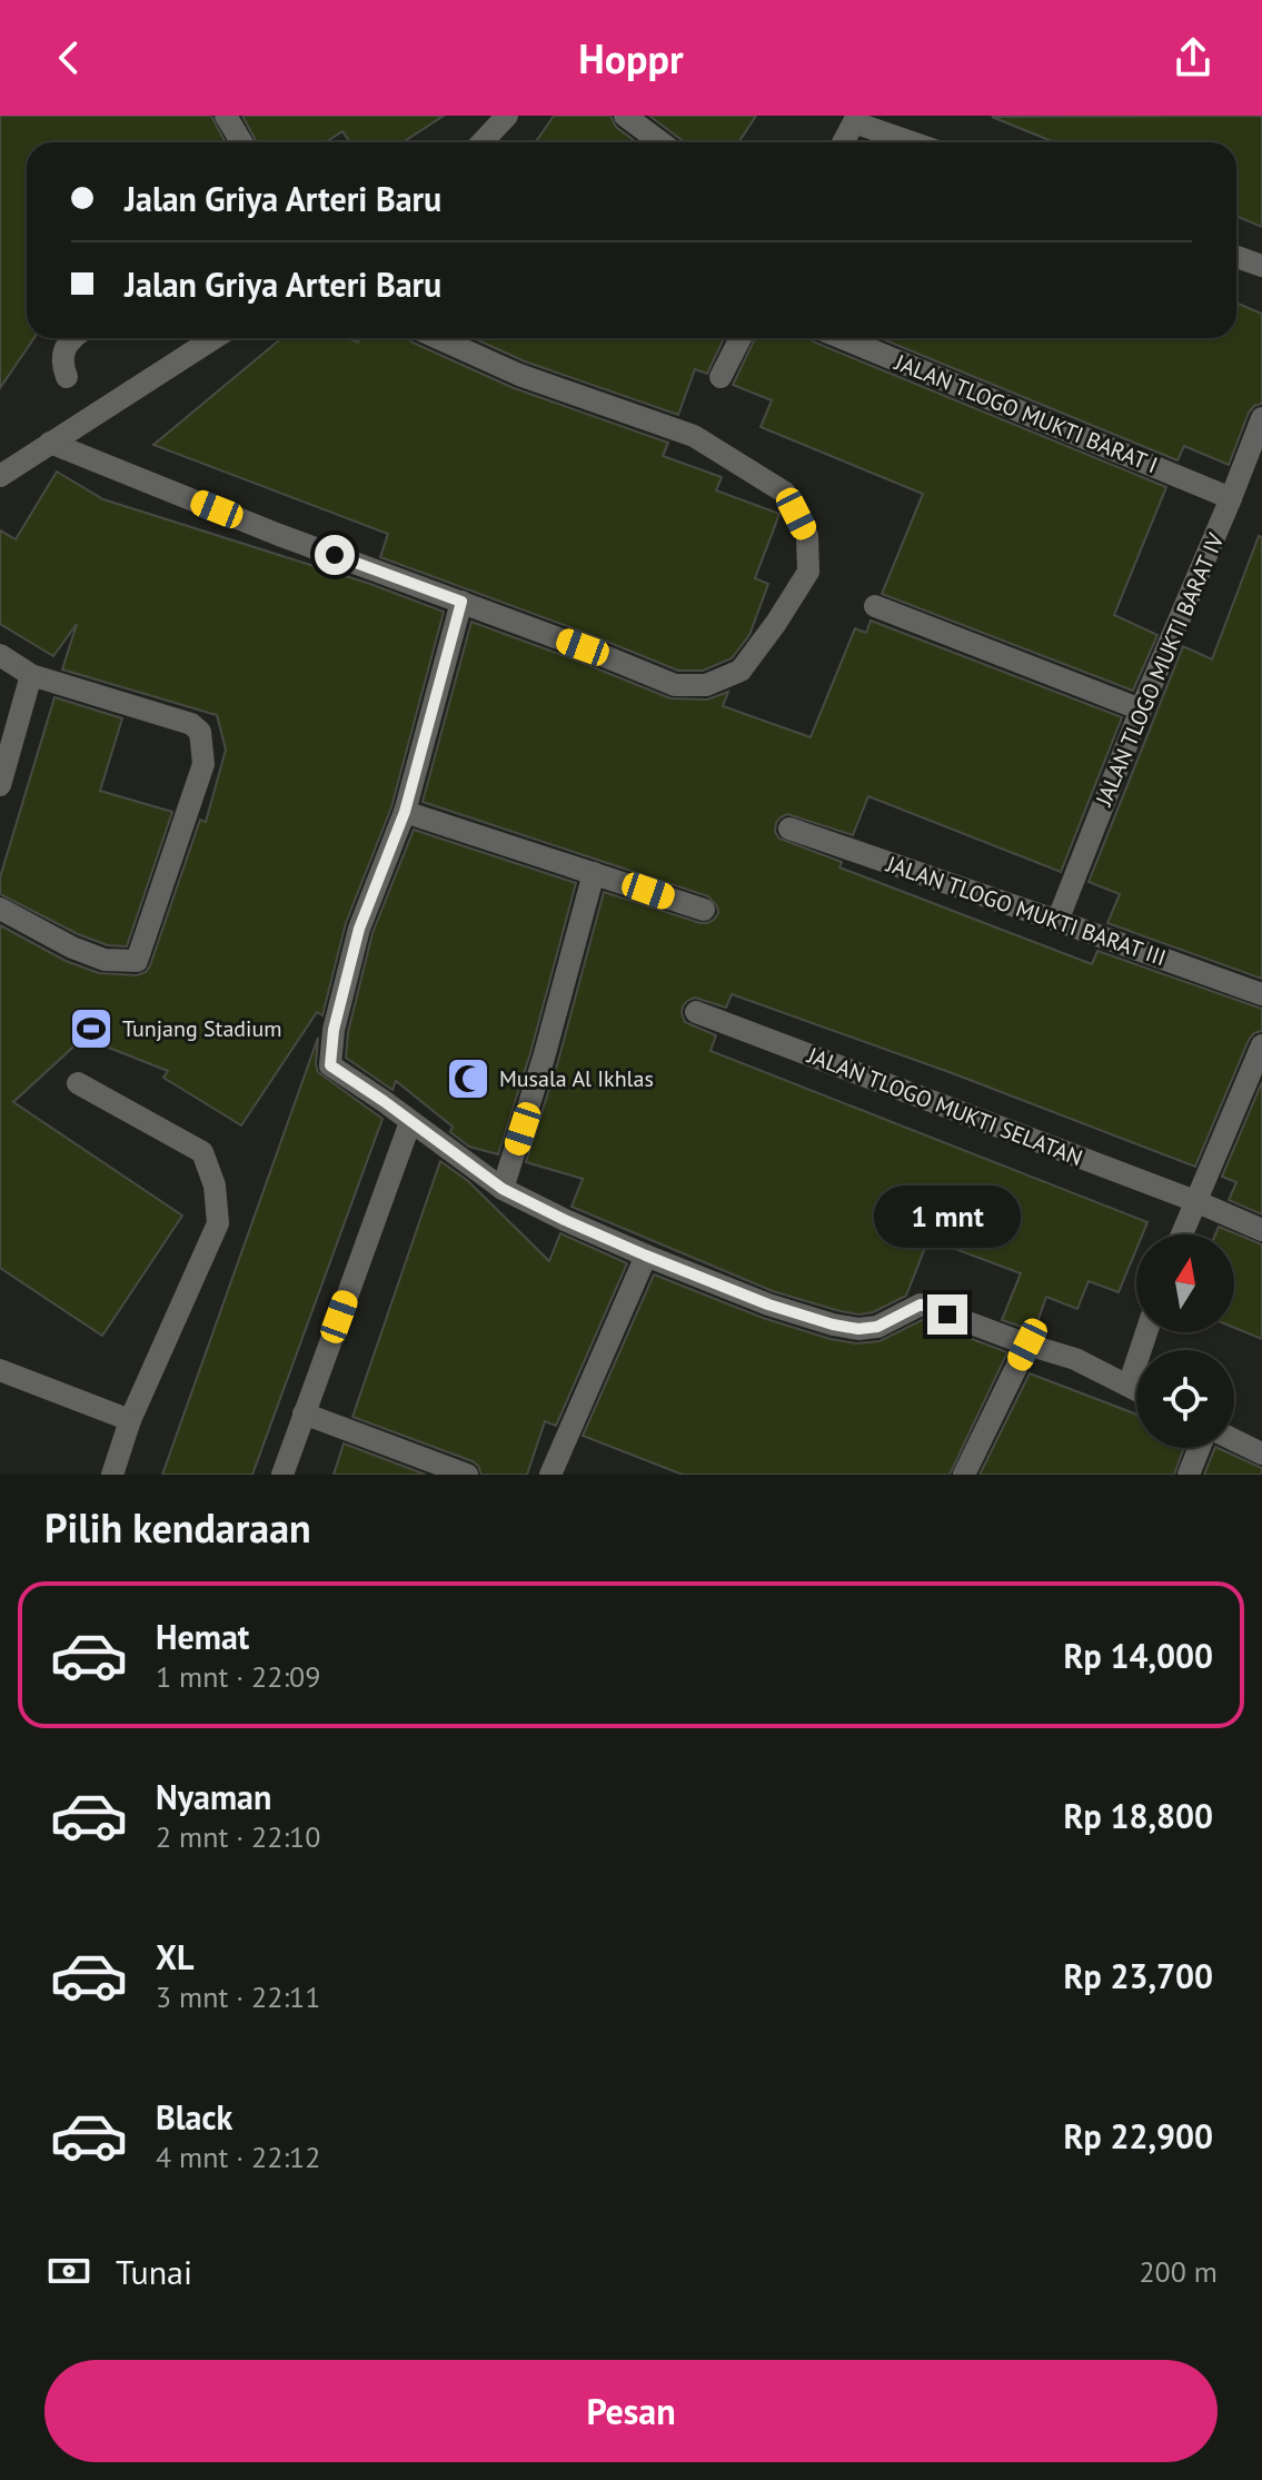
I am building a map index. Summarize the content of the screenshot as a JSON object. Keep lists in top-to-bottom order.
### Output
{
  "streets": {
    "street": [
      "JALAN TLOGO MUKTI BARAT I",
      "JALAN TLOGO MUKTI BARAT IV",
      "JALAN TLOGO MUKTI BARAT III",
      "JALAN TLOGO MUKTI SELATAN"
    ]
  },
  "crossings": [
    ["JALAN TLOGO MUKTI BARAT I", "JALAN TLOGO MUKTI BARAT IV"],
    ["JALAN TLOGO MUKTI BARAT IV", "JALAN TLOGO MUKTI BARAT III"]
  ],
  "places": {
    "sports": ["Tunjang Stadium"],
    "mosque": ["Musala Al Ikhlas"]
  },
  "north": "top",
  "page": {
    "header": "Hoppr",
    "banner": ["Jalan Griya Arteri Baru", "Jalan Griya Arteri Baru"],
    "bubble": "1 mnt",
    "heading": "Pilih kendaraan",
    "list": [
      {
        "name": "Hemat",
        "note": "1 mnt · 22:09",
        "value": "Rp 14,000"
      },
      {
        "name": "Nyaman",
        "note": "2 mnt · 22:10",
        "value": "Rp 18,800"
      },
      {
        "name": "XL",
        "note": "3 mnt · 22:11",
        "value": "Rp 23,700"
      },
      {
        "name": "Black",
        "note": "4 mnt · 22:12",
        "value": "Rp 22,900"
      }
    ],
    "pay": ["Tunai", "200 m"],
    "buttons": "Pesan"
  }
}
